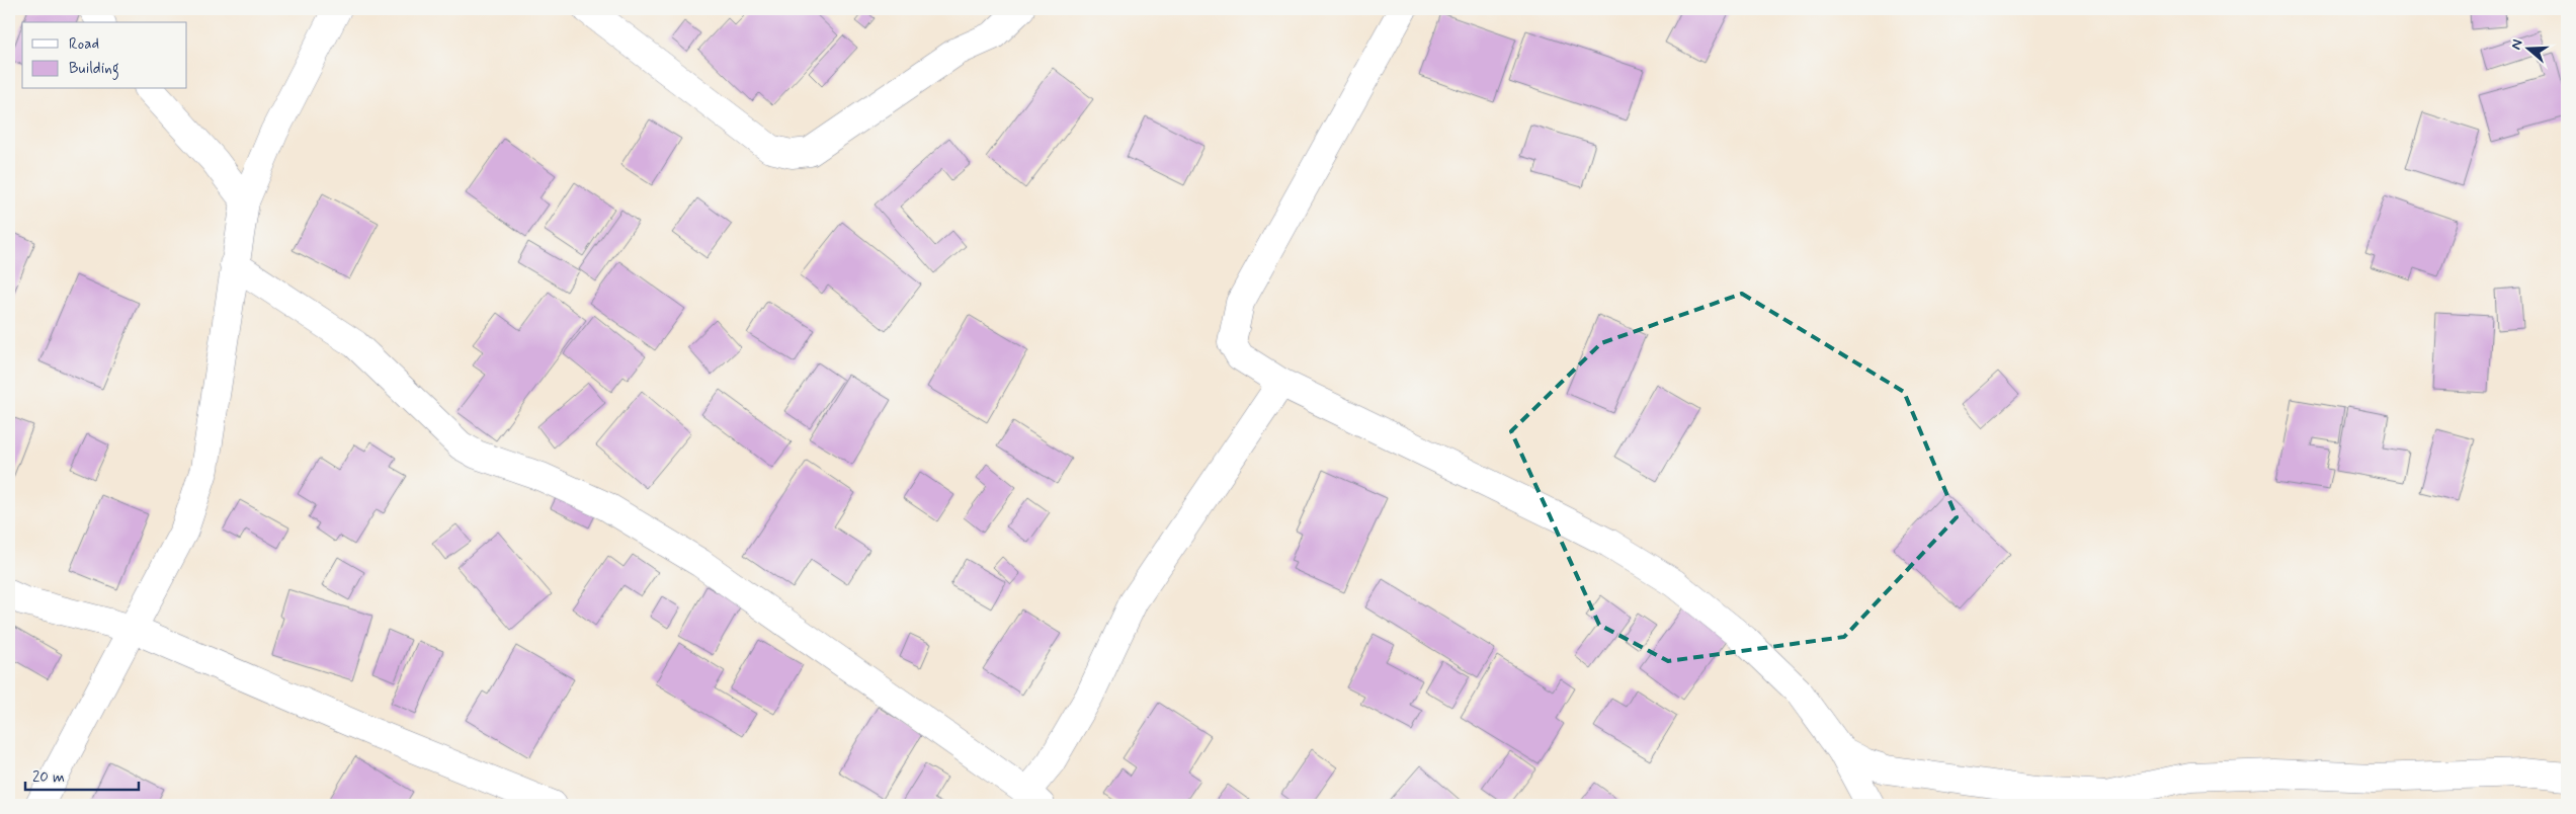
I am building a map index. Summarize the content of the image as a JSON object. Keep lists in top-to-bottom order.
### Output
{
  "legend": ["Road", "Building"],
  "scale_bar": "20 m",
  "north": "left"
}
